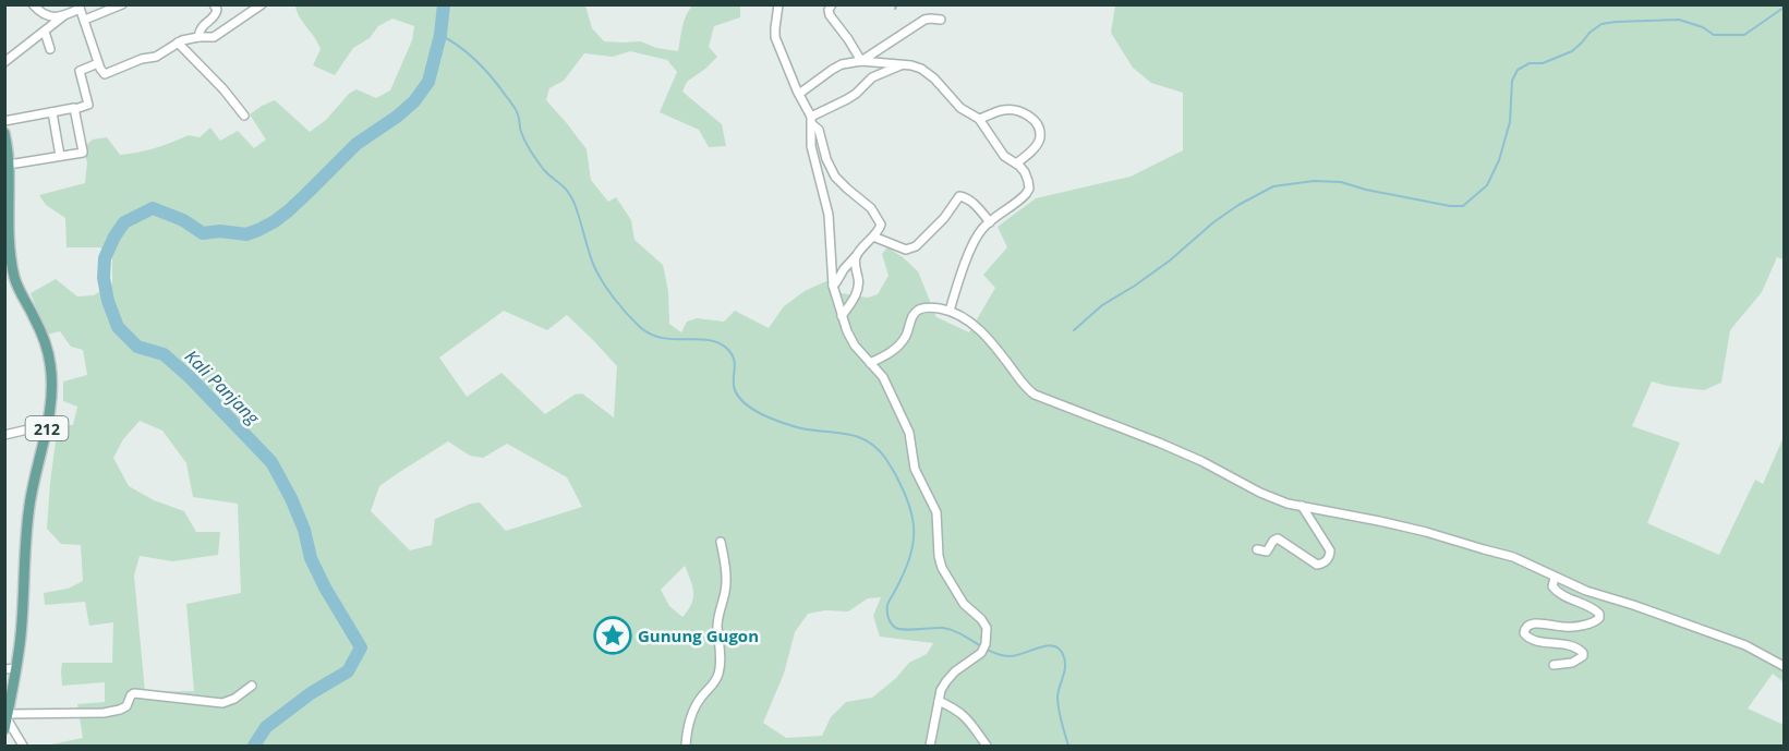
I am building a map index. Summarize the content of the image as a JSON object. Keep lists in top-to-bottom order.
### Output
{
  "streets": {
    "main road": ["212"]
  },
  "water": ["Kali Panjang"],
  "places": {
    "place": ["Gunung Gugon"]
  }
}
